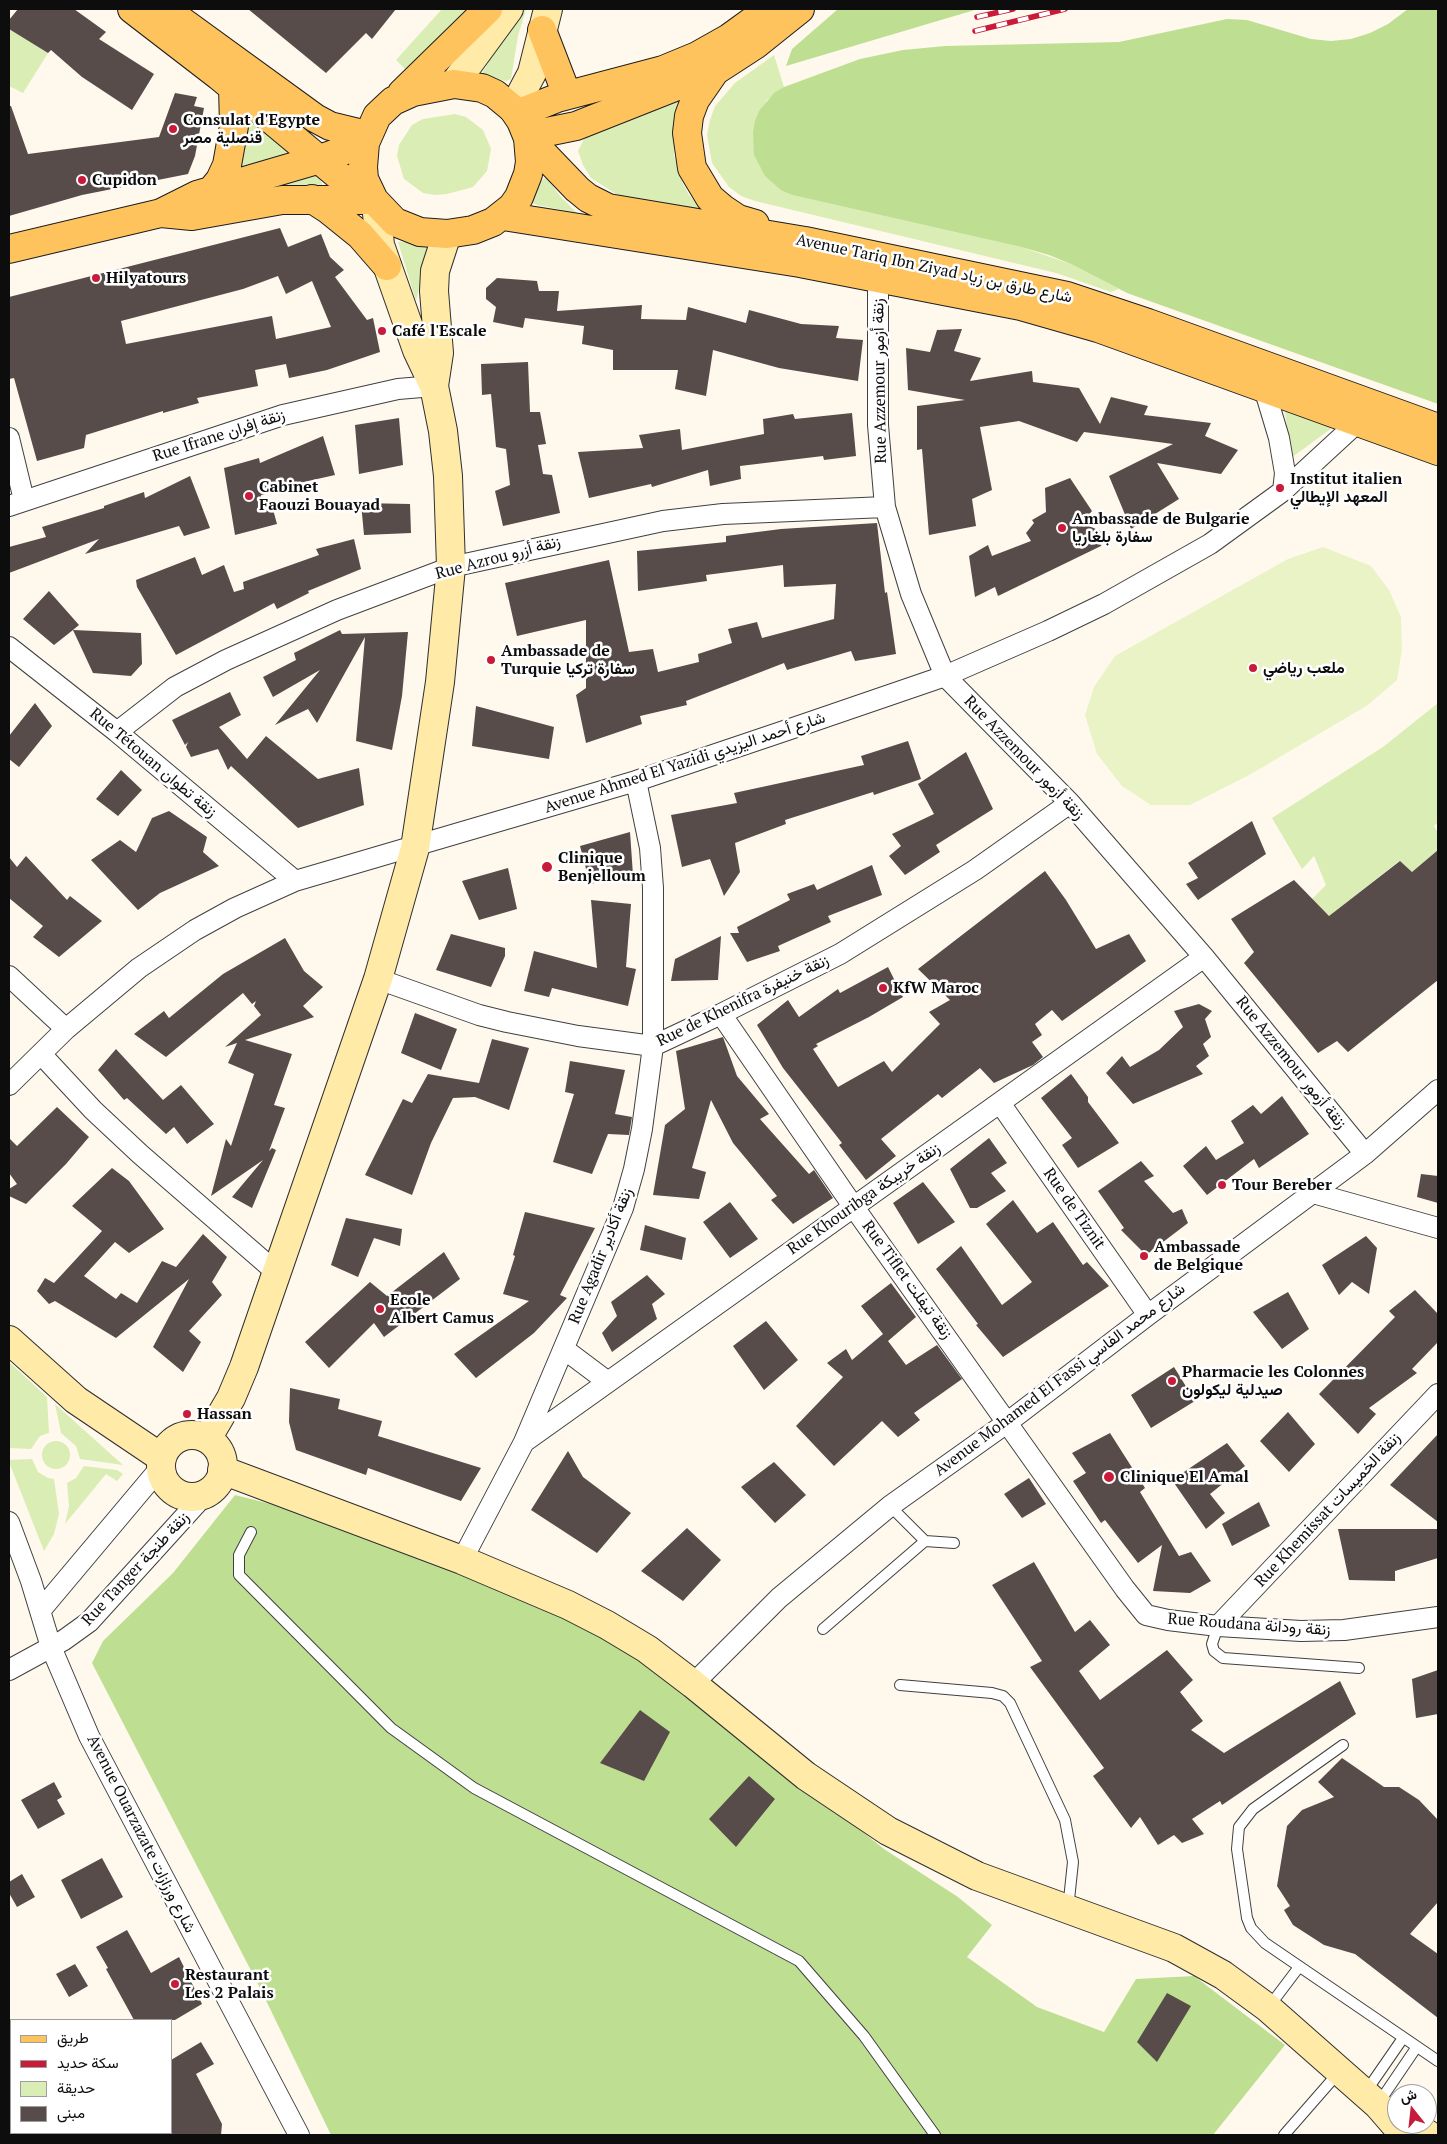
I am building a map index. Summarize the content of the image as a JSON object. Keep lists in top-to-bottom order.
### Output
{
  "streets": {
    "main road": ["Avenue Tariq Ibn Ziyad شارع طارق بن زياد"],
    "street": [
      "Rue Azzemour زنقة أزمور",
      "Rue Ifrane زنقة إفران",
      "Rue Azrou زنقة أزرو",
      "Rue Tétouan زنقة تطوان",
      "Avenue Ahmed El Yazidi شارع أحمد اليزيدي",
      "Rue de Khenifra زنقة خنيفرة",
      "Rue Khouribga زنقة خريبكة",
      "Rue de Tiznit",
      "Rue Agadir زنقة أكادير",
      "Rue Tiflet زنقة تيفلت",
      "Avenue Mohamed El Fassi شارع محمد الفاسي",
      "Rue Khemissat زنقة الخميسات",
      "Rue Tanger زنقة طنجة",
      "Rue Roudana زنقة رودانة",
      "Avenue Ouarzazate شارع ورزازات"
    ]
  },
  "crossings": [
    ["Avenue Tariq Ibn Ziyad شارع طارق بن زياد", "Rue Azzemour زنقة أزمور"],
    ["Avenue Tariq Ibn Ziyad شارع طارق بن زياد", "Avenue Ahmed El Yazidi شارع أحمد اليزيدي"],
    ["Rue Azzemour زنقة أزمور", "Rue Azrou زنقة أزرو"],
    ["Rue Azzemour زنقة أزمور", "Avenue Ahmed El Yazidi شارع أحمد اليزيدي"],
    ["Rue Azzemour زنقة أزمور", "Rue de Khenifra زنقة خنيفرة"],
    ["Rue Azzemour زنقة أزمور", "Rue Khouribga زنقة خريبكة"],
    ["Rue Azzemour زنقة أزمور", "Avenue Mohamed El Fassi شارع محمد الفاسي"],
    ["Rue Azrou زنقة أزرو", "Rue Tétouan زنقة تطوان"],
    ["Rue Tétouan زنقة تطوان", "Avenue Ahmed El Yazidi شارع أحمد اليزيدي"],
    ["Avenue Ahmed El Yazidi شارع أحمد اليزيدي", "Rue Agadir زنقة أكادير"],
    ["Rue de Khenifra زنقة خنيفرة", "Rue Agadir زنقة أكادير"],
    ["Rue de Khenifra زنقة خنيفرة", "Rue Tiflet زنقة تيفلت"],
    ["Rue Khouribga زنقة خريبكة", "Rue de Tiznit"],
    ["Rue Khouribga زنقة خريبكة", "Rue Agadir زنقة أكادير"],
    ["Rue Khouribga زنقة خريبكة", "Rue Tiflet زنقة تيفلت"],
    ["Rue de Tiznit", "Avenue Mohamed El Fassi شارع محمد الفاسي"],
    ["Rue Tiflet زنقة تيفلت", "Avenue Mohamed El Fassi شارع محمد الفاسي"],
    ["Rue Tiflet زنقة تيفلت", "Rue Roudana زنقة رودانة"],
    ["Avenue Mohamed El Fassi شارع محمد الفاسي", "Rue Roudana زنقة رودانة"],
    ["Rue Khemissat زنقة الخميسات", "Rue Roudana زنقة رودانة"],
    ["Rue Tanger زنقة طنجة", "Avenue Ouarzazate شارع ورزازات"]
  ],
  "places": [
    "Consulat d'Egypte قنصلية مصر",
    "Cupidon",
    "Hilyatours",
    "Café l'Escale",
    "Institut italien المعهد الإيطالي",
    "Cabinet Faouzi Bouayad",
    "Ambassade de Bulgarie سفارة بلغاريا",
    "Ambassade de Turquie سفارة تركيا",
    "ملعب رياضي",
    "Clinique Benjelloum",
    "KfW Maroc",
    "Tour Bereber",
    "Ambassade de Belgique",
    "Ecole Albert Camus",
    "Pharmacie les Colonnes صيدلية ليكولون",
    "Hassan",
    "Clinique El Amal",
    "Restaurant Les 2 Palais"
  ],
  "legend": [
    "طريق",
    "سكة حديد",
    "حديقة",
    "مبنى"
  ],
  "north": "top"
}
